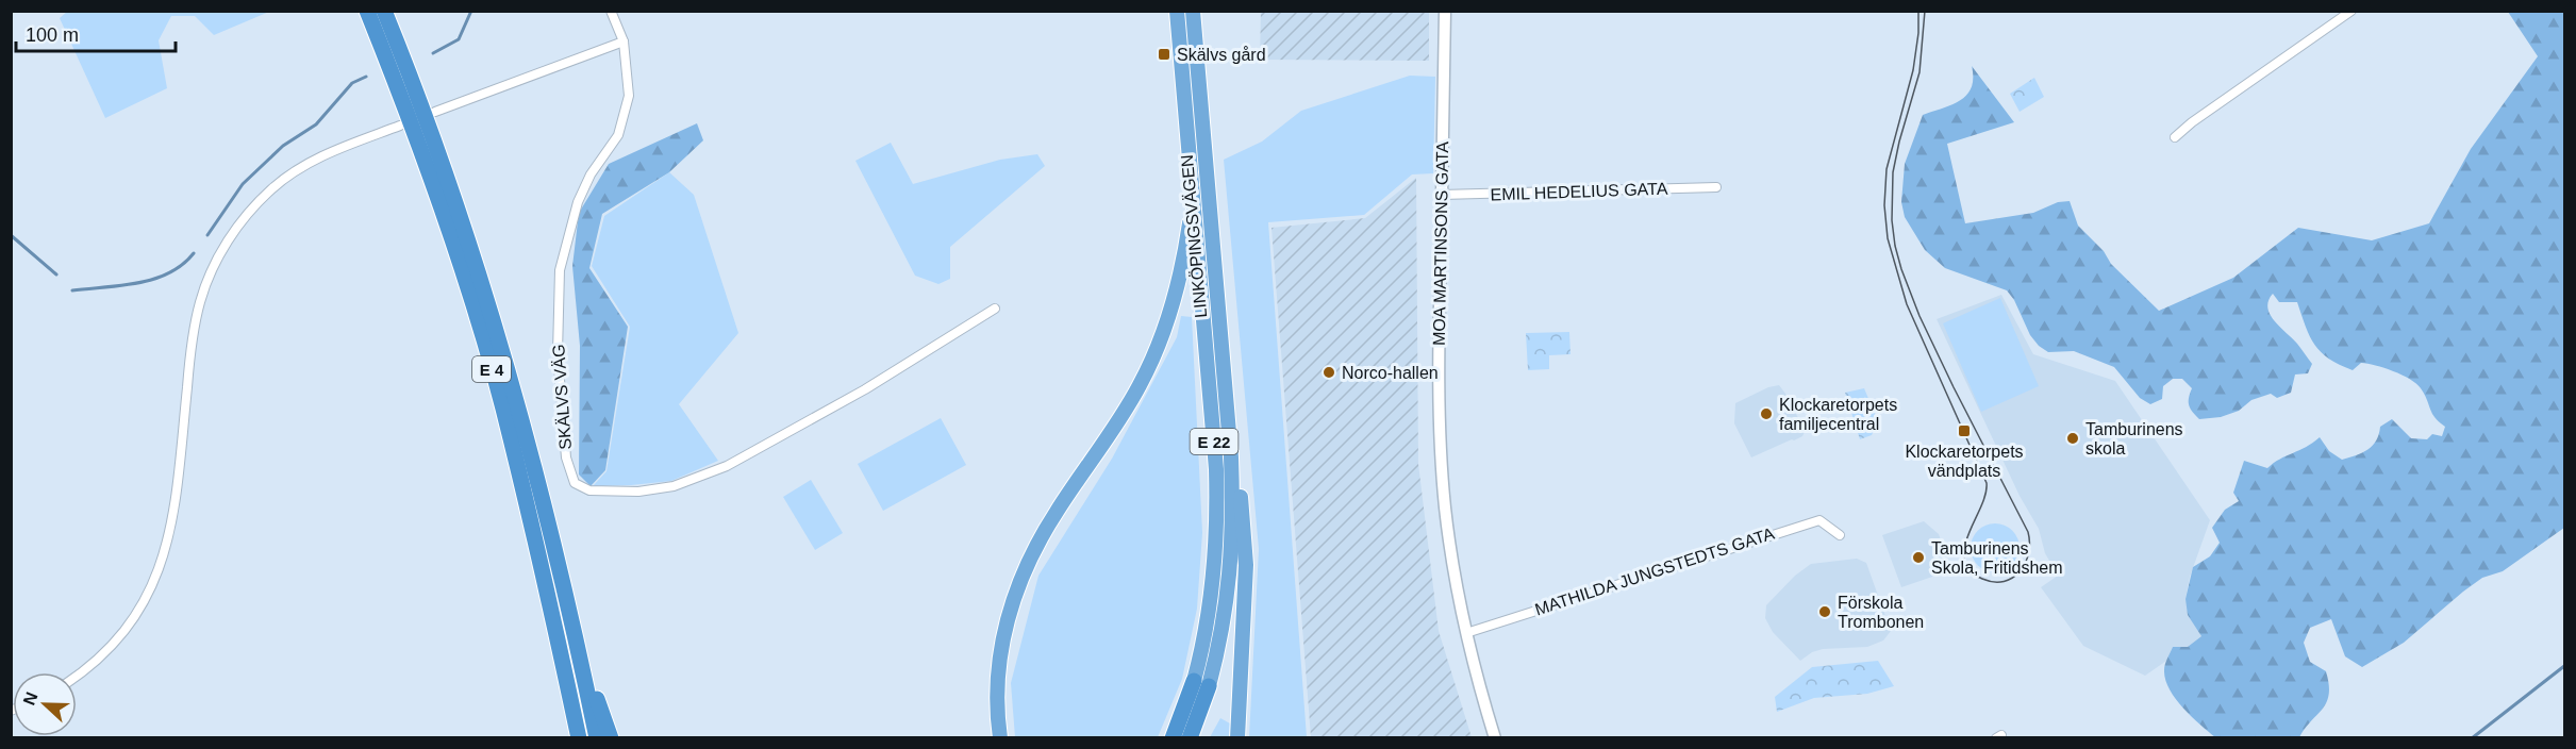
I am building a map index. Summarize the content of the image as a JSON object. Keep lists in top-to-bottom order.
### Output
{
  "streets": {
    "highway": ["LINKÖPINGSVÄGEN", "E 4", "E 22"],
    "street": [
      "EMIL HEDELIUS GATA",
      "MOA MARTINSONS GATA",
      "SKÄLVS VÄG",
      "MATHILDA JUNGSTEDTS GATA"
    ]
  },
  "crossings": [
    ["EMIL HEDELIUS GATA", "MOA MARTINSONS GATA"],
    ["LINKÖPINGSVÄGEN", "E 22"],
    ["MOA MARTINSONS GATA", "MATHILDA JUNGSTEDTS GATA"]
  ],
  "places": {
    "transit": ["Skälvs gård", "Klockaretorpets vändplats"],
    "other": [
      "Norco-hallen",
      "Klockaretorpets familjecentral",
      "Tamburinens skola",
      "Tamburinens Skola, Fritidshem",
      "Förskola Trombonen"
    ]
  },
  "scale_bar": "100 m",
  "north": "left"
}
